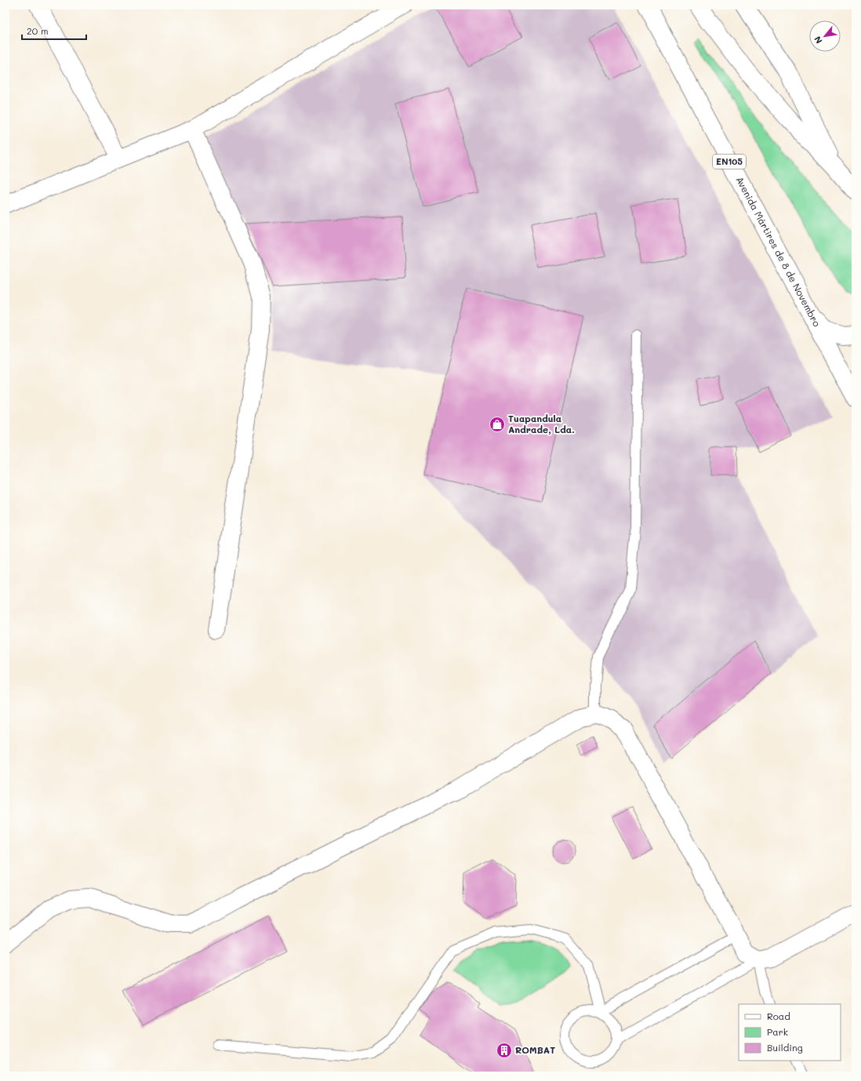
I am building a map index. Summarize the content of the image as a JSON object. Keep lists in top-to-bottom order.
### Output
{
  "streets": {
    "street": ["EN105", "Avenida Mártires de 8 de Novembro"]
  },
  "places": {
    "shop": ["Tuapandula Andrade, Lda."],
    "building": ["ROMBAT"]
  },
  "legend": ["Road", "Park", "Building"],
  "scale_bar": "20 m",
  "north": "bottom left"
}
